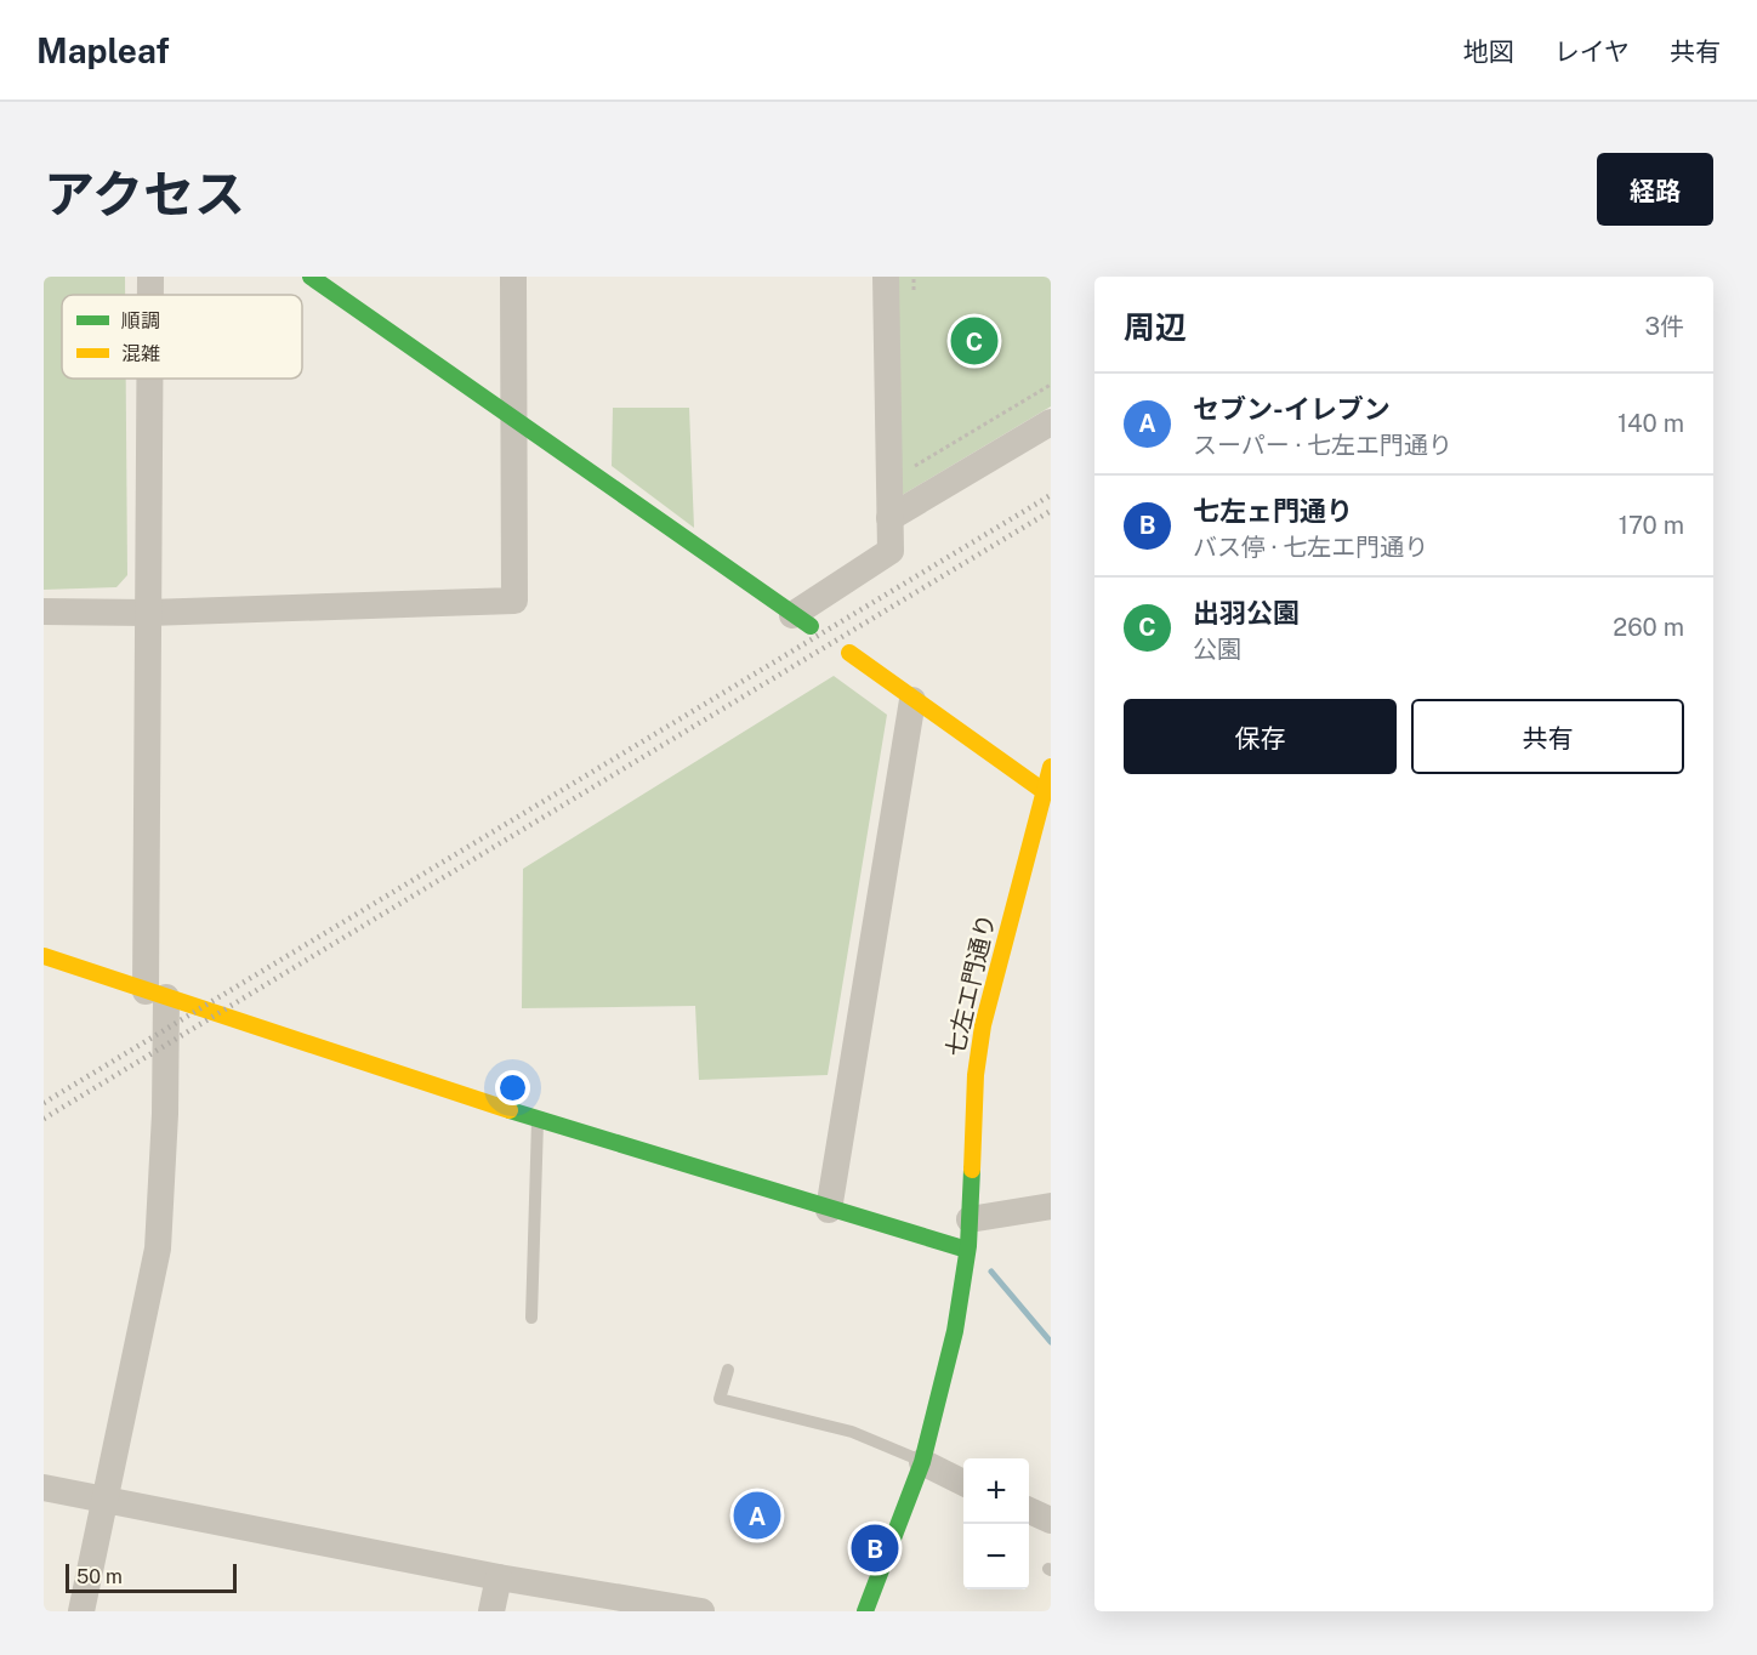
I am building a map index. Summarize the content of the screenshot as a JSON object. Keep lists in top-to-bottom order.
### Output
{
  "streets": {
    "street": ["七左エ門通り"]
  },
  "legend": ["順調", "混雑"],
  "scale_bar": "50 m",
  "page": {
    "header": "Mapleaf",
    "nav": ["地図", "レイヤ", "共有"],
    "title": "アクセス",
    "buttons": [
      "経路",
      ["保存", "共有"]
    ],
    "heading": ["周辺", "3件"],
    "pins": ["C", "A", "B"],
    "list": [
      {
        "mark": "A",
        "name": "セブン-イレブン",
        "note": "スーパー · 七左エ門通り",
        "value": "140 m"
      },
      {
        "mark": "B",
        "name": "七左ェ門通り",
        "note": "バス停 · 七左エ門通り",
        "value": "170 m"
      },
      {
        "mark": "C",
        "name": "出羽公園",
        "note": "公園",
        "value": "260 m"
      }
    ],
    "map_buttons": ["+", "−"],
    "scale": "50 m"
  }
}
